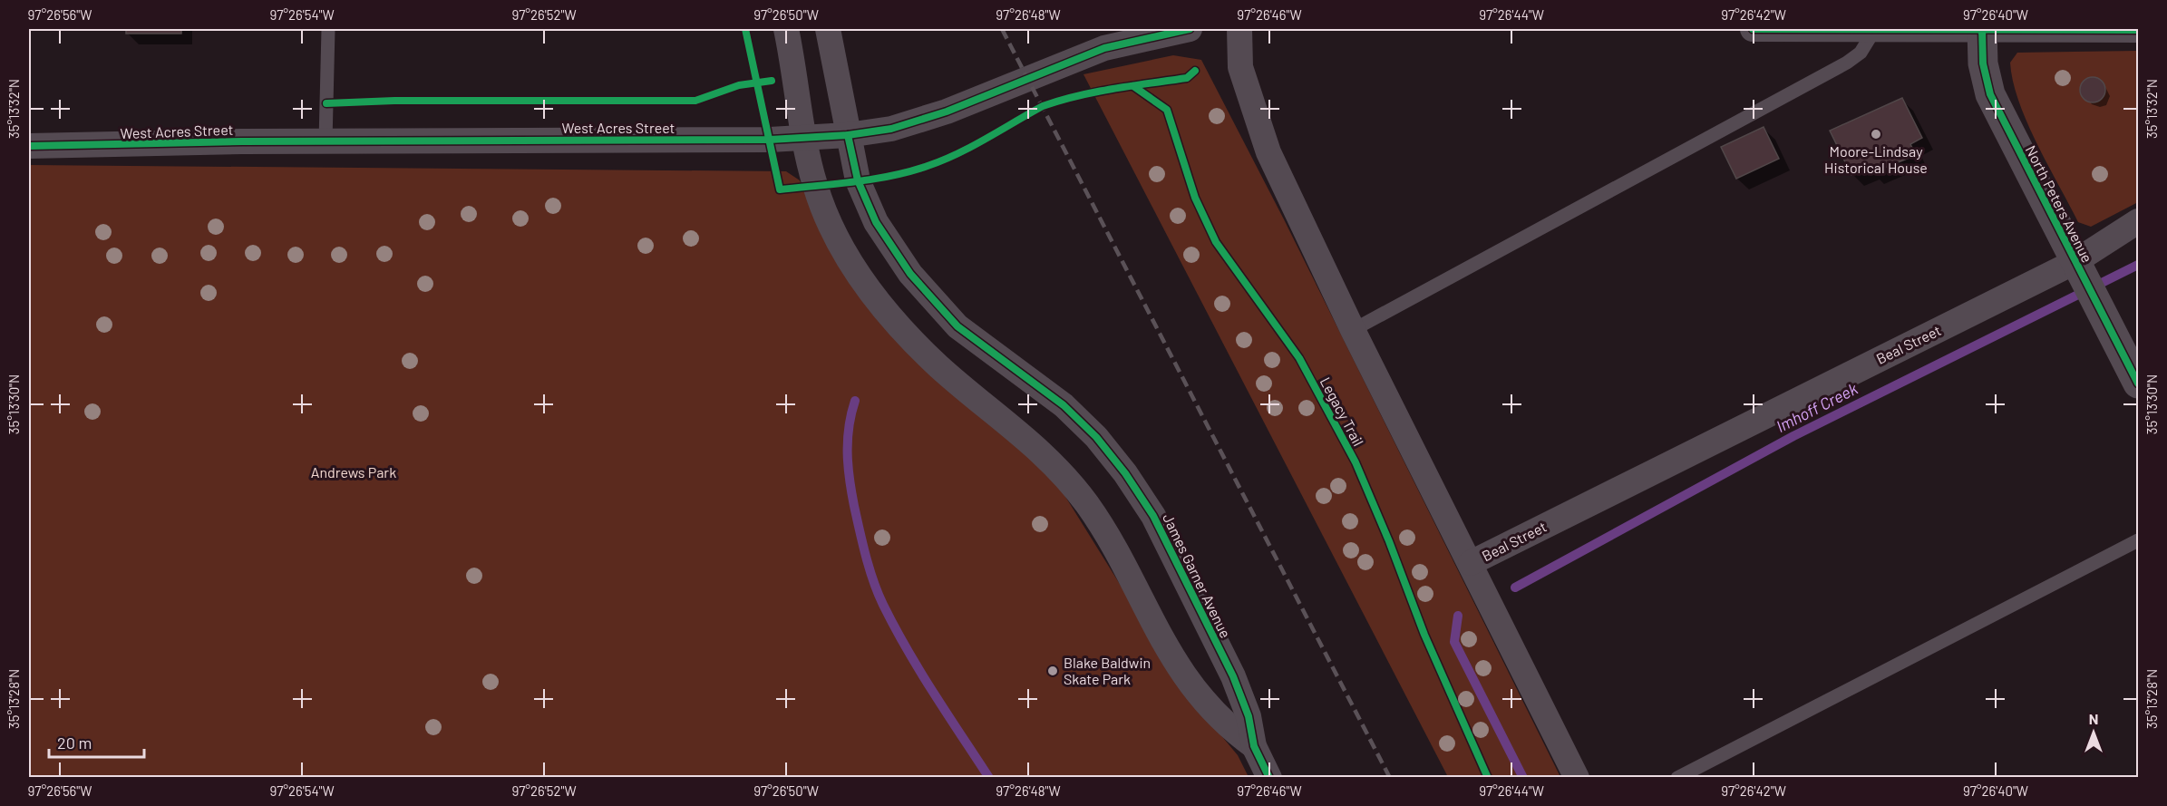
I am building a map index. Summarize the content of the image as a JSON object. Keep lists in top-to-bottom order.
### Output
{
  "streets": {
    "street": [
      "West Acres Street",
      "North Peters Avenue",
      "Beal Street",
      "James Garner Avenue"
    ],
    "cycle path": ["Legacy Trail"]
  },
  "crossings": [
    ["West Acres Street", "James Garner Avenue"],
    ["North Peters Avenue", "Beal Street"]
  ],
  "water": ["Imhoff Creek"],
  "parks": ["Andrews Park"],
  "places": ["Moore-Lindsay Historical House", "Blake Baldwin Skate Park"],
  "scale_bar": "20 m",
  "north": "top",
  "coordinates": [
    "97°26'56\"W",
    "97°26'54\"W",
    "97°26'52\"W",
    "97°26'50\"W",
    "97°26'48\"W",
    "97°26'46\"W",
    "97°26'44\"W",
    "97°26'42\"W",
    "97°26'40\"W",
    "35°13'32\"N",
    "35°13'30\"N",
    "35°13'28\"N"
  ]
}
